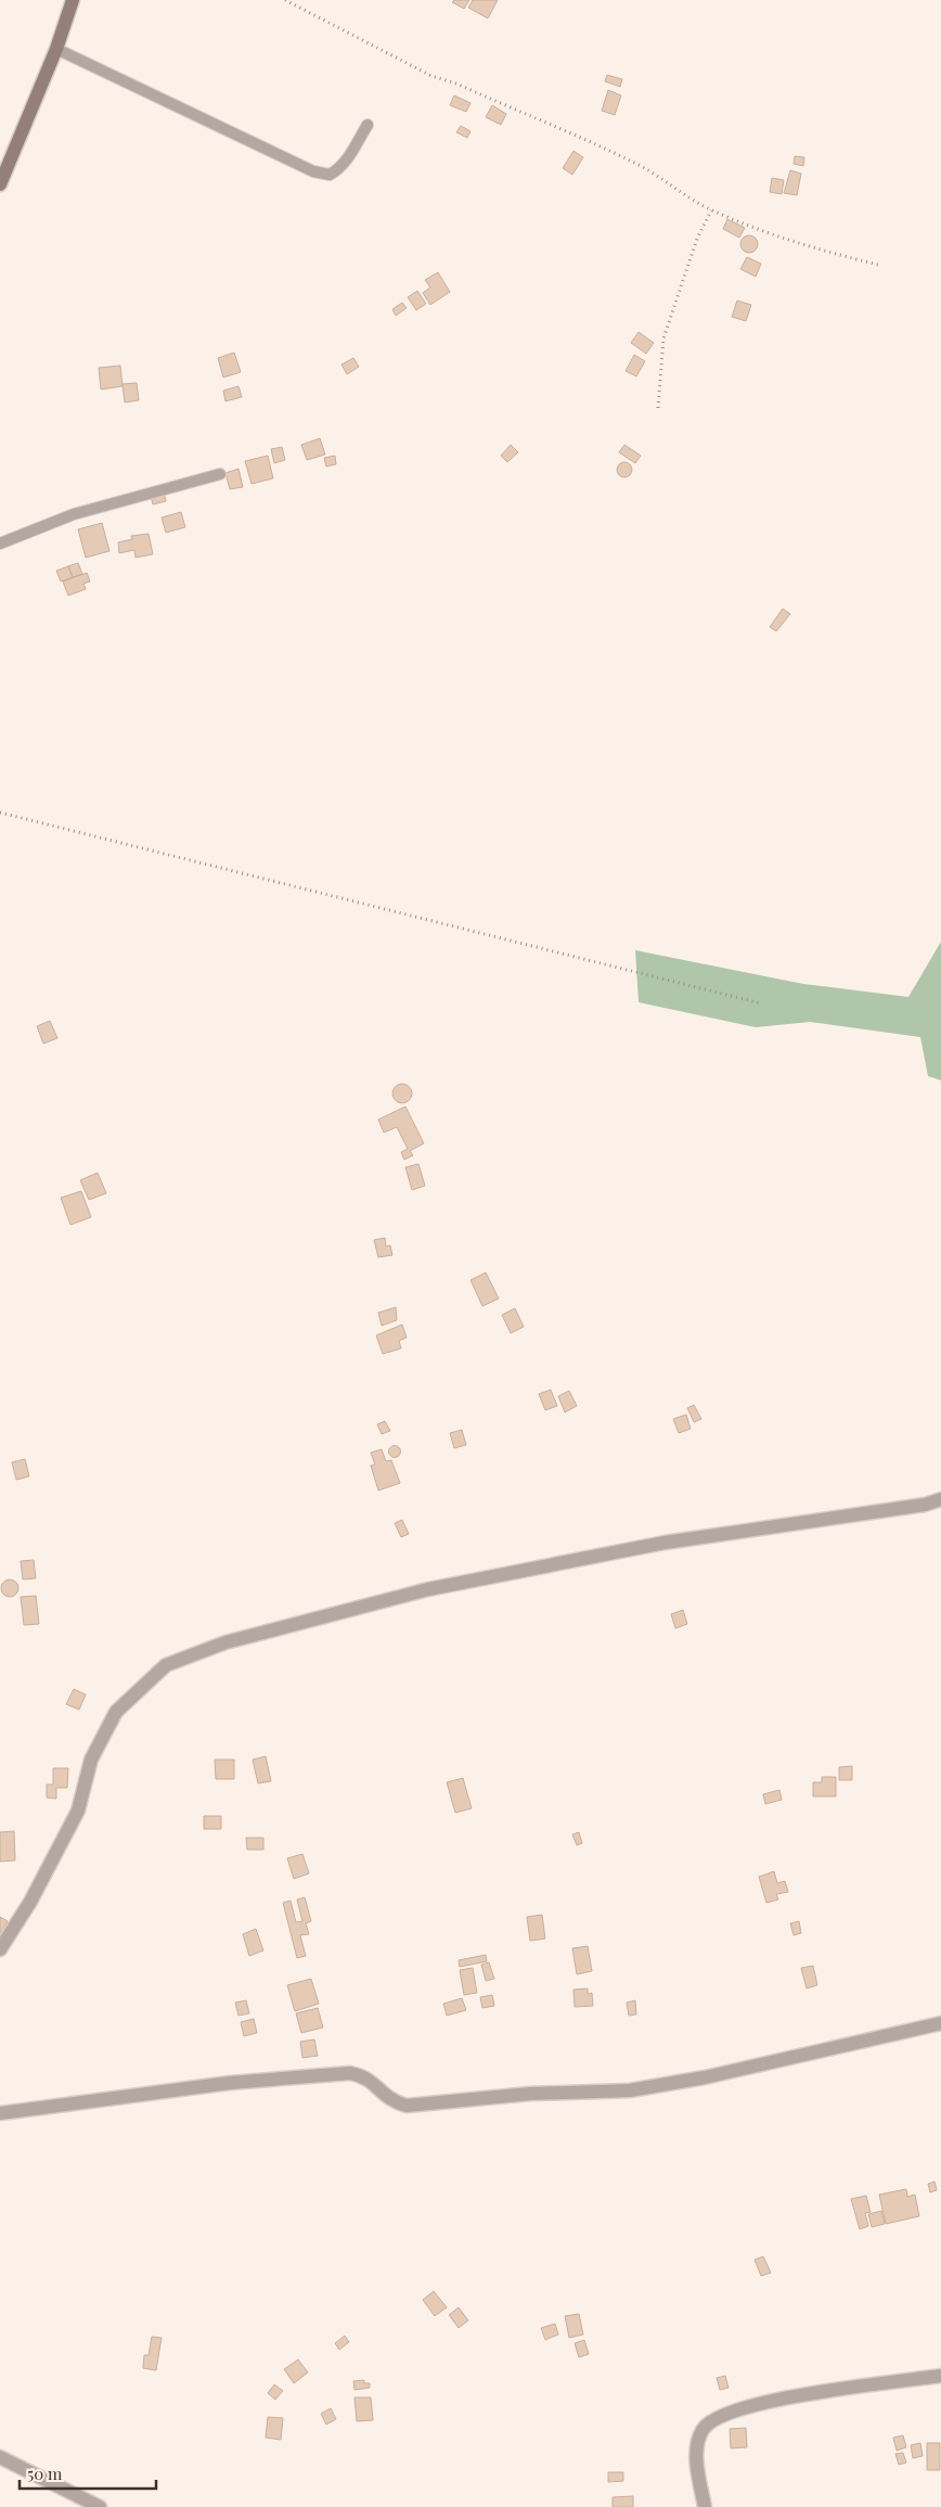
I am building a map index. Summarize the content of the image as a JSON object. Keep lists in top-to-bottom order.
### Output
{
  "scale_bar": "50 m"
}
